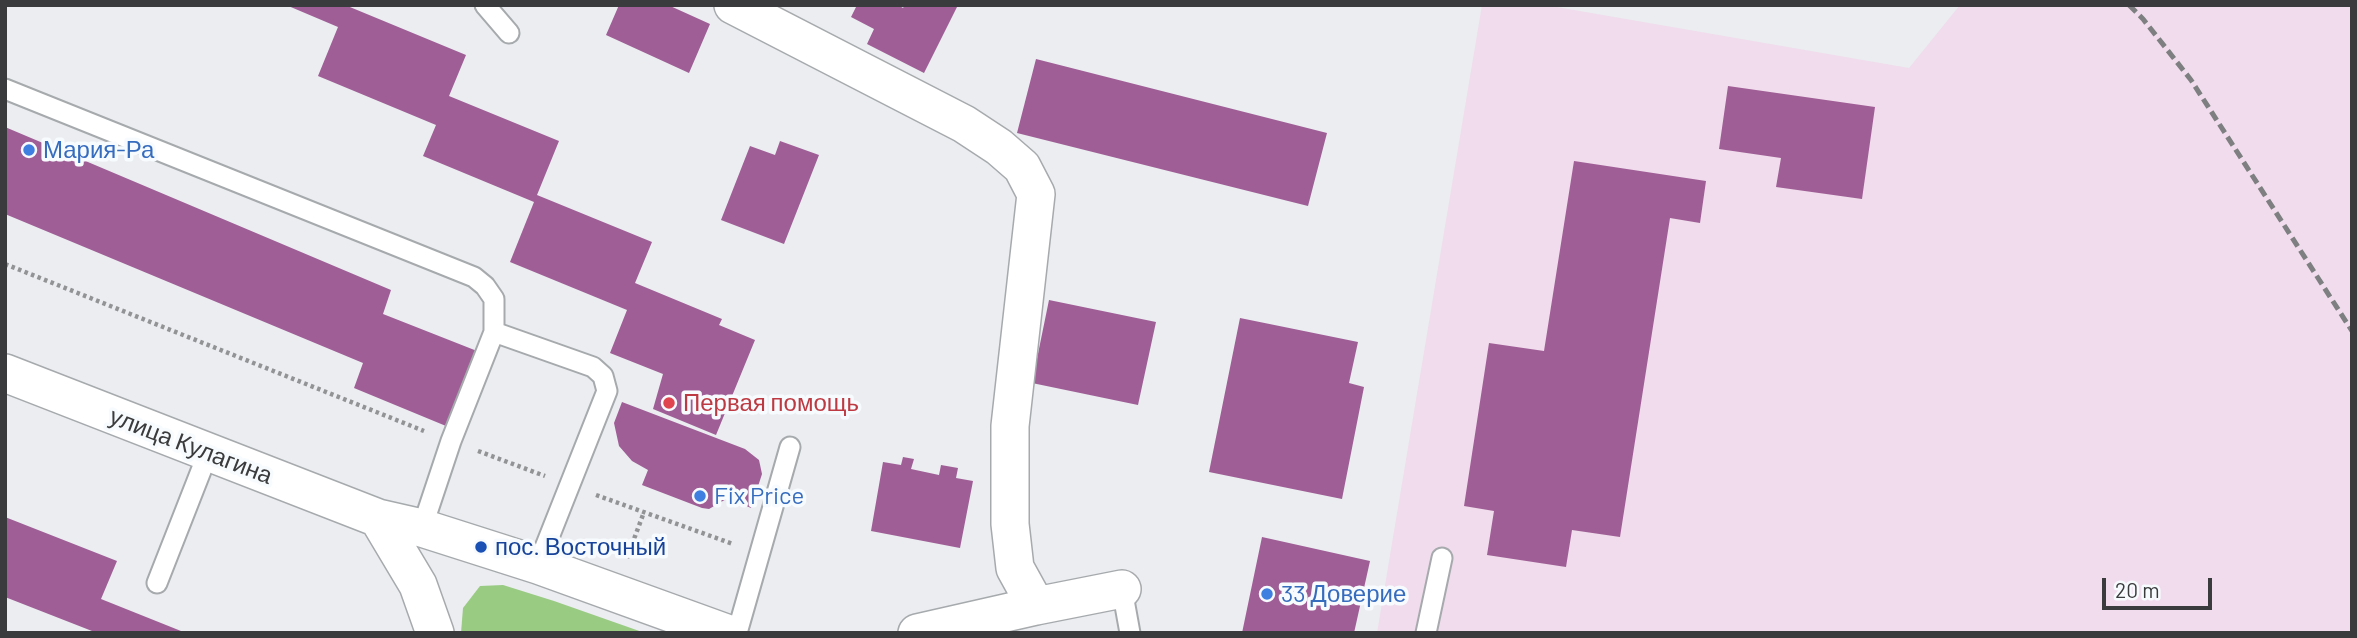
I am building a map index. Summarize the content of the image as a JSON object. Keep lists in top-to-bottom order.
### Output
{
  "streets": {
    "street": ["улица Кулагина"]
  },
  "places": [
    "Мария-Ра",
    "Первая помощь",
    "Fix Price",
    "пос. Восточный",
    "33 Доверие"
  ],
  "scale_bar": "20 m"
}
